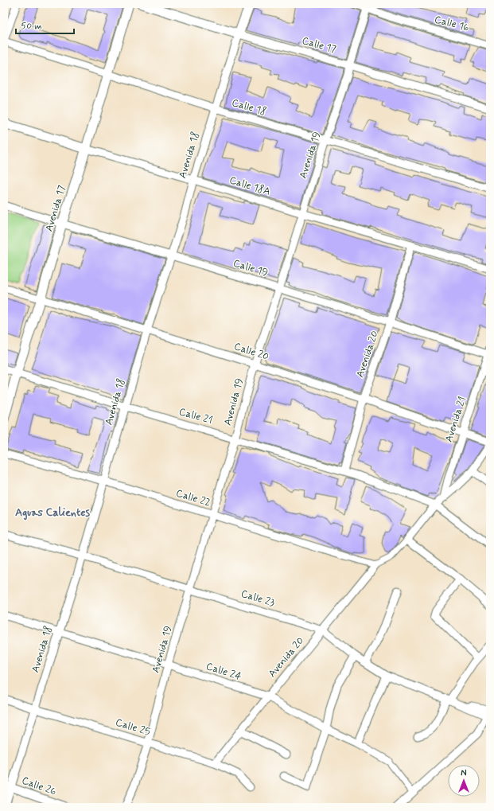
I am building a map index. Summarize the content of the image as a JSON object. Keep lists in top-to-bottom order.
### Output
{
  "streets": {
    "street": [
      "Calle 16",
      "Calle 17",
      "Calle 18",
      "Avenida 18",
      "Avenida 19",
      "Calle 18A",
      "Avenida 17",
      "Calle 19",
      "Calle 20",
      "Avenida 20",
      "Calle 21",
      "Avenida 21",
      "Calle 22",
      "Calle 23",
      "Calle 24",
      "Calle 25",
      "Calle 26"
    ]
  },
  "crossings": [
    ["Calle 16", "Avenida 19"],
    ["Calle 17", "Avenida 18"],
    ["Calle 17", "Avenida 19"],
    ["Calle 18", "Avenida 18"],
    ["Calle 18", "Avenida 19"],
    ["Calle 18", "Avenida 17"],
    ["Avenida 18", "Calle 18A"],
    ["Avenida 18", "Calle 19"],
    ["Avenida 18", "Calle 20"],
    ["Avenida 18", "Calle 21"],
    ["Avenida 18", "Calle 22"],
    ["Avenida 18", "Calle 23"],
    ["Avenida 18", "Calle 24"],
    ["Avenida 18", "Calle 25"],
    ["Avenida 18", "Calle 26"],
    ["Avenida 19", "Calle 18A"],
    ["Avenida 19", "Calle 19"],
    ["Avenida 19", "Calle 20"],
    ["Avenida 19", "Calle 21"],
    ["Avenida 19", "Calle 22"],
    ["Avenida 19", "Calle 23"],
    ["Avenida 19", "Calle 24"],
    ["Avenida 19", "Calle 25"],
    ["Calle 18A", "Avenida 17"],
    ["Calle 18A", "Avenida 20"],
    ["Avenida 17", "Calle 19"],
    ["Avenida 17", "Calle 20"],
    ["Avenida 17", "Calle 21"],
    ["Calle 19", "Avenida 20"],
    ["Calle 19", "Avenida 21"],
    ["Calle 20", "Avenida 20"],
    ["Calle 20", "Avenida 21"],
    ["Avenida 20", "Calle 21"],
    ["Avenida 20", "Calle 22"],
    ["Avenida 20", "Calle 23"],
    ["Avenida 20", "Calle 24"],
    ["Avenida 20", "Calle 25"]
  ],
  "districts": ["Aguas Calientes"],
  "scale_bar": "50 m",
  "north": "top"
}
